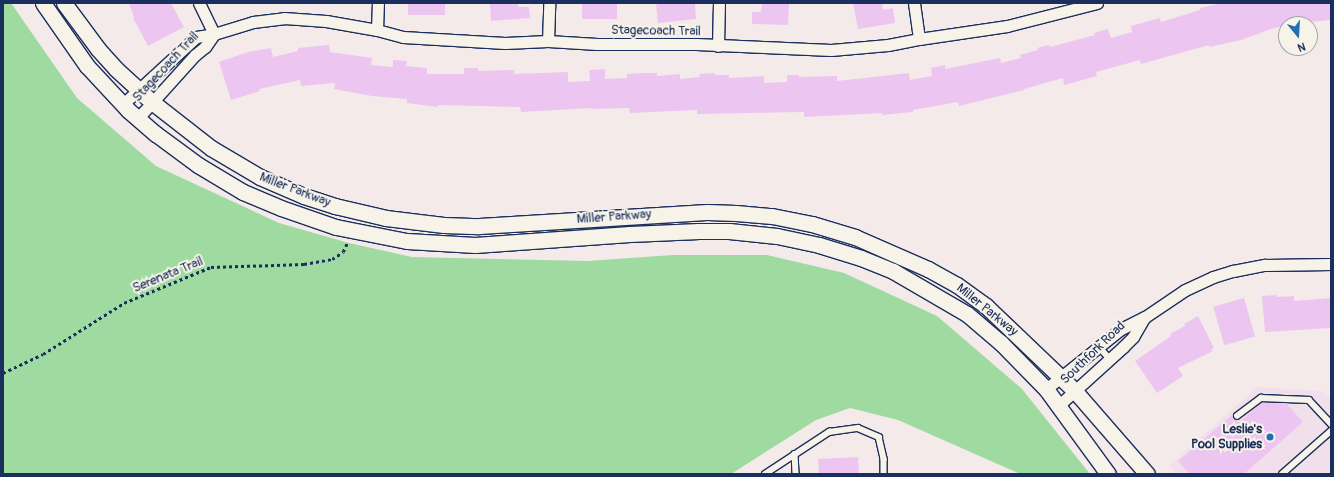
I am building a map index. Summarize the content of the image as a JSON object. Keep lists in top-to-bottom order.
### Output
{
  "streets": {
    "street": ["Stagecoach Trail", "Miller Parkway", "Southfork Road"],
    "path": ["Serenata Trail"]
  },
  "crossings": [
    ["Stagecoach Trail", "Miller Parkway"],
    ["Miller Parkway", "Southfork Road"]
  ],
  "places": ["Leslie's Pool Supplies"],
  "north": "bottom"
}
